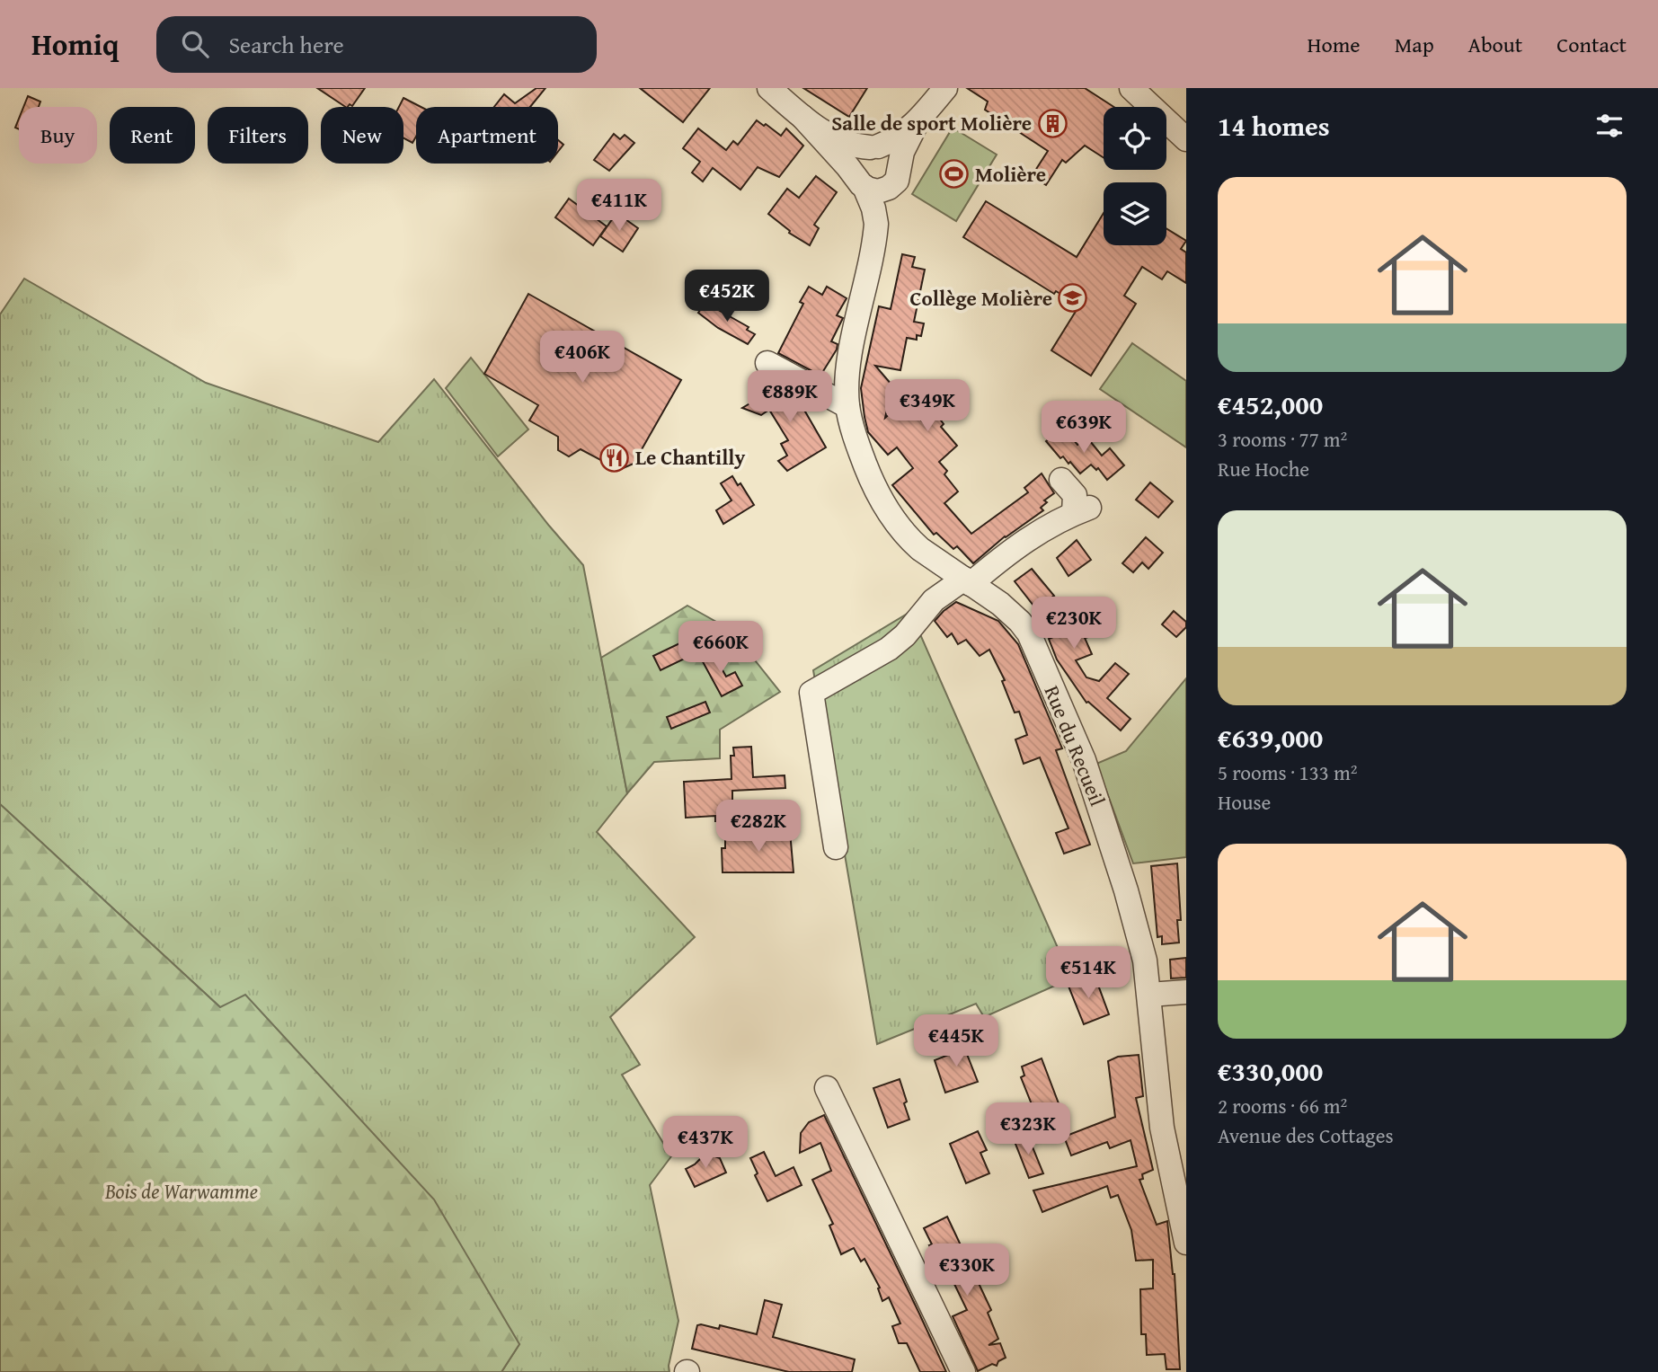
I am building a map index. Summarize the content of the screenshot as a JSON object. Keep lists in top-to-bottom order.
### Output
{
  "streets": {
    "street": ["Rue du Recueil"]
  },
  "parks": ["Bois de Warwamme"],
  "places": {
    "building": ["Salle de sport Molière"],
    "sports": ["Molière"],
    "school or university": ["Collège Molière"],
    "restaurant": ["Le Chantilly"]
  },
  "page": {
    "header": "Homiq",
    "search": "Search here",
    "nav": [
      "Home",
      "Map",
      "About",
      "Contact"
    ],
    "heading": "14 homes",
    "chip": [
      "Buy",
      "Rent",
      "Filters",
      "New",
      "Apartment"
    ],
    "list": [
      {
        "name": "€452,000",
        "note": "3 rooms · 77 m² · Rue Hoche"
      },
      {
        "name": "€639,000",
        "note": "5 rooms · 133 m² · House"
      },
      {
        "name": "€330,000",
        "note": "2 rooms · 66 m² · Avenue des Cottages"
      }
    ],
    "price": [
      "€411K",
      "€452K",
      "€406K",
      "€889K",
      "€349K",
      "€639K",
      "€230K",
      "€660K",
      "€282K",
      "€514K",
      "€445K",
      "€323K",
      "€437K",
      "€330K"
    ]
  }
}
